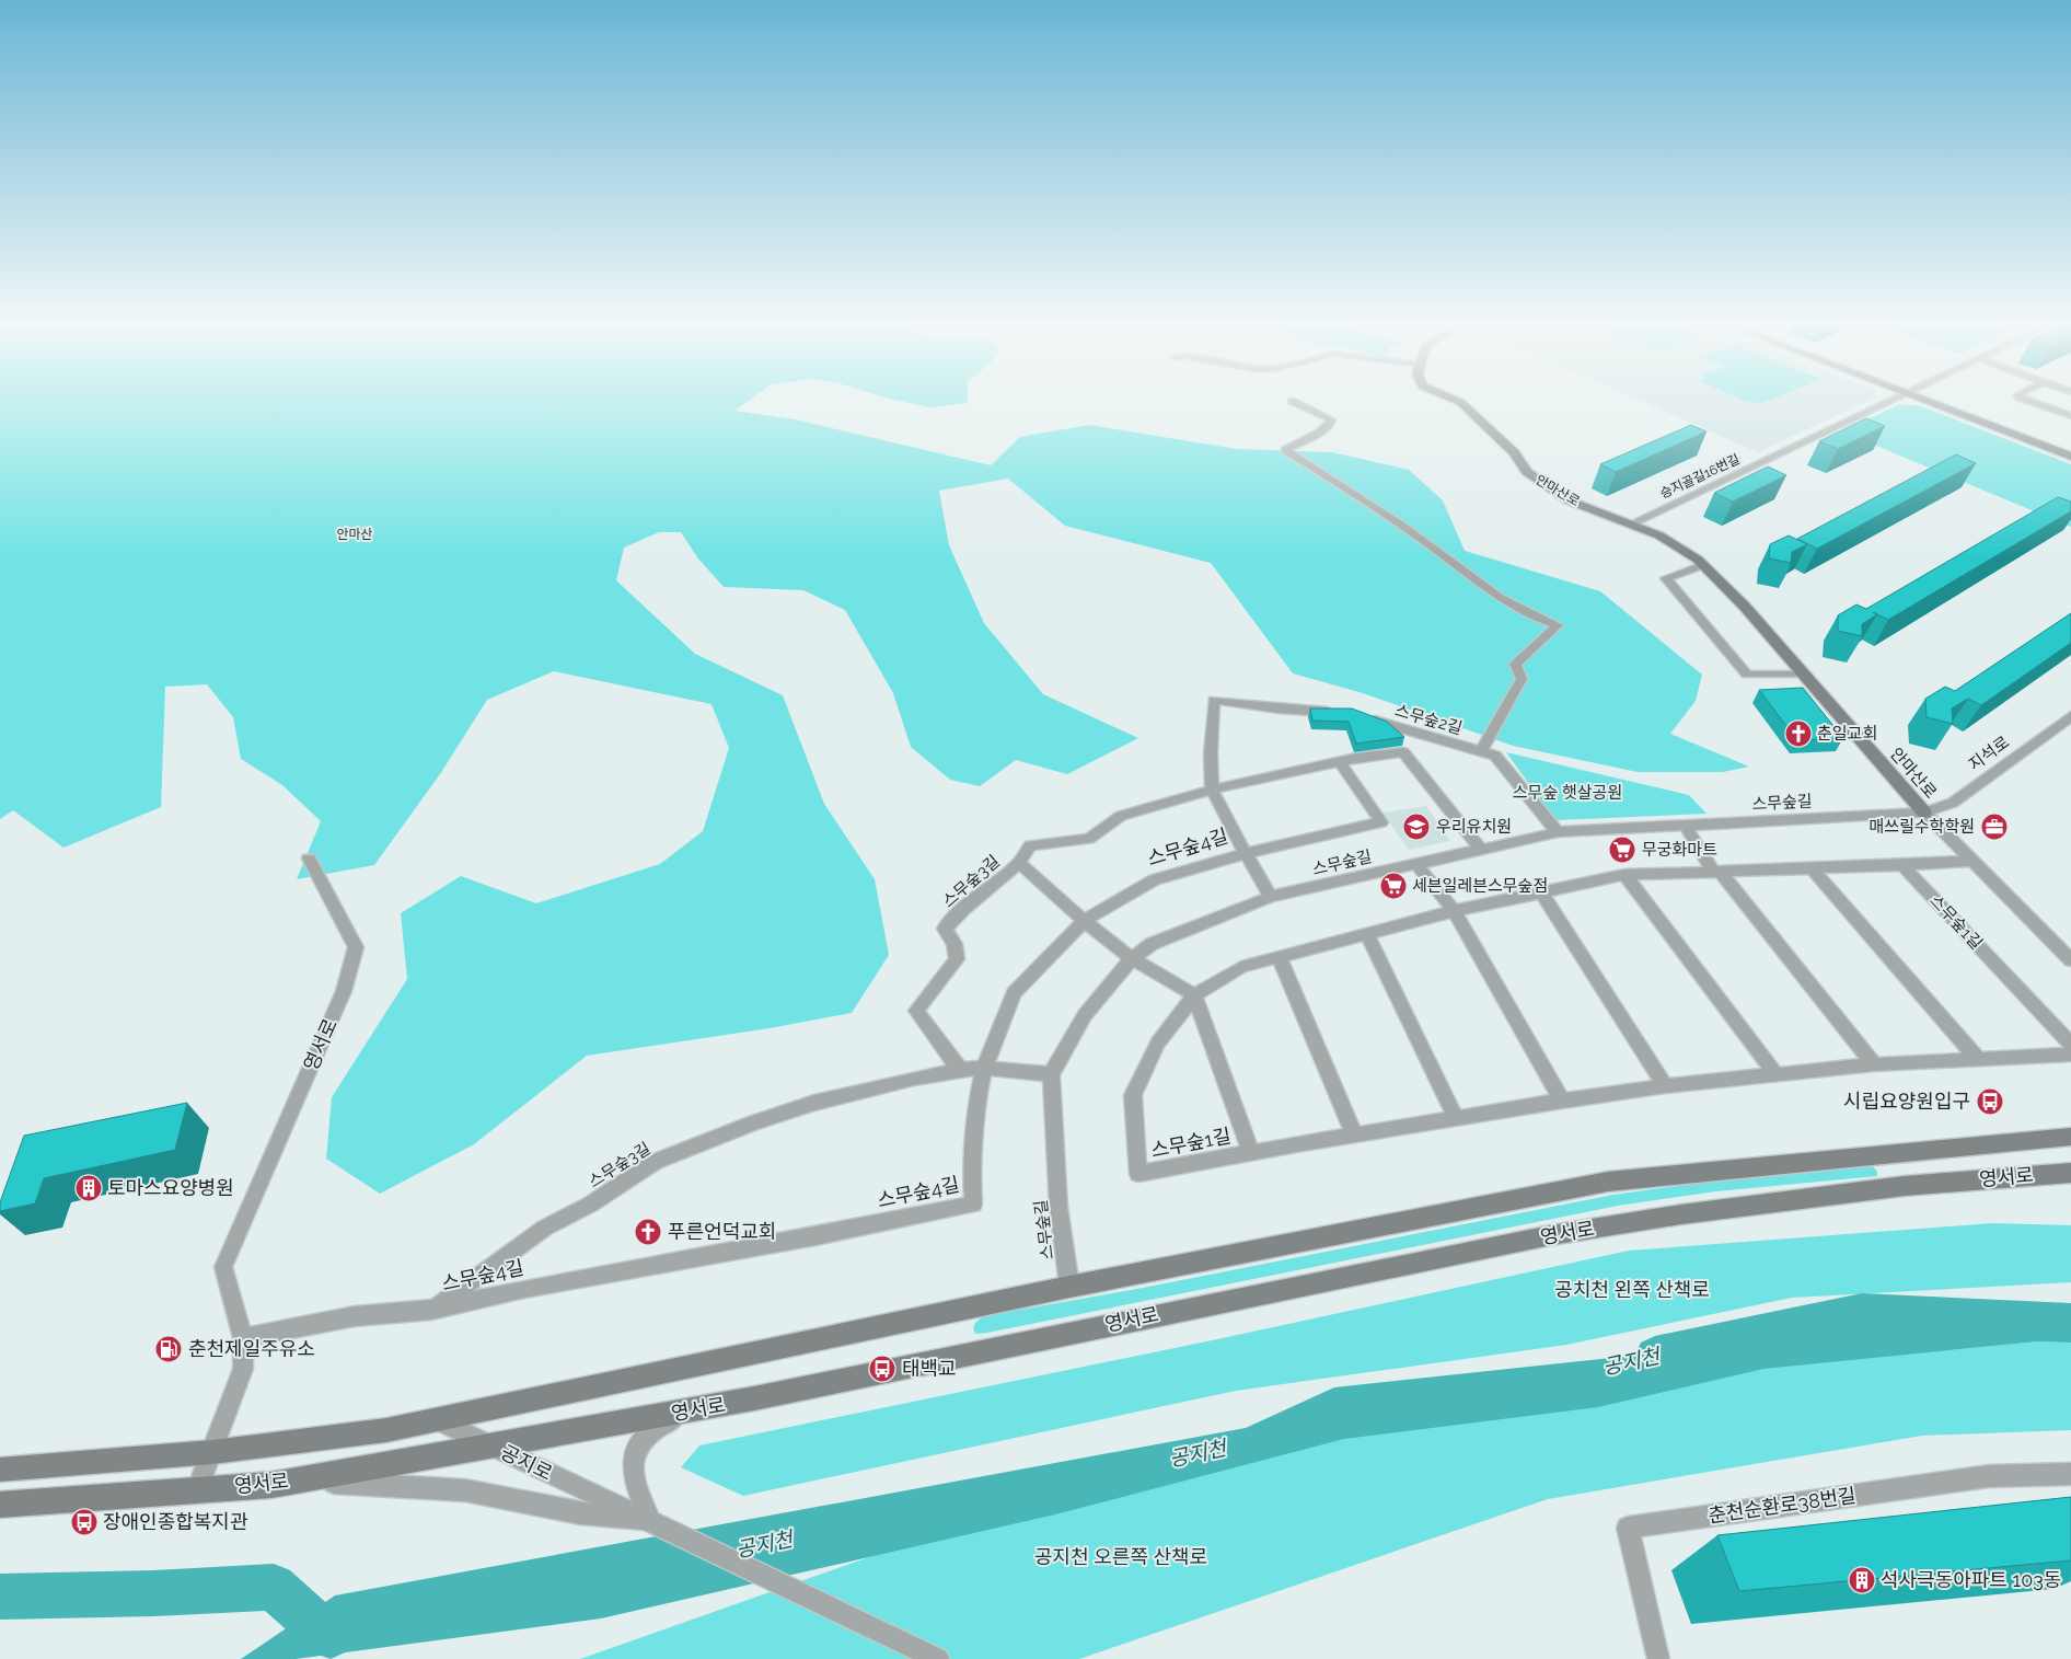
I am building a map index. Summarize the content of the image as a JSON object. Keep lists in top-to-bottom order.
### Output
{
  "streets": {
    "street": [
      "승지골길16번길",
      "안마산로",
      "스무숲2길",
      "지석로",
      "스무숲길",
      "스무숲4길",
      "스무숲3길",
      "스무숲1길",
      "영서로",
      "공지로",
      "춘천순환로38번길"
    ]
  },
  "crossings": [
    ["승지골길16번길", "안마산로"],
    ["안마산로", "지석로"],
    ["안마산로", "스무숲길"],
    ["스무숲2길", "스무숲길"],
    ["지석로", "스무숲길"],
    ["스무숲길", "영서로"],
    ["스무숲4길", "스무숲3길"],
    ["스무숲4길", "영서로"],
    ["영서로", "공지로"]
  ],
  "water": ["공지천"],
  "parks": [
    "안마산",
    "스무숲 햇살공원",
    "공치천 왼쪽 산책로",
    "공지천 오른쪽 산책로"
  ],
  "places": {
    "church": ["춘일교회", "푸른언덕교회"],
    "school or university": ["우리유치원"],
    "office": ["매쓰릴수학학원"],
    "supermarket": ["무궁화마트", "세븐일레븐스무숲점"],
    "bus stop": ["시립요양원입구", "태백교", "장애인종합복지관"],
    "building": ["토마스요양병원", "석사극동아파트 103동"],
    "fuel station": ["춘천제일주유소"]
  }
}
